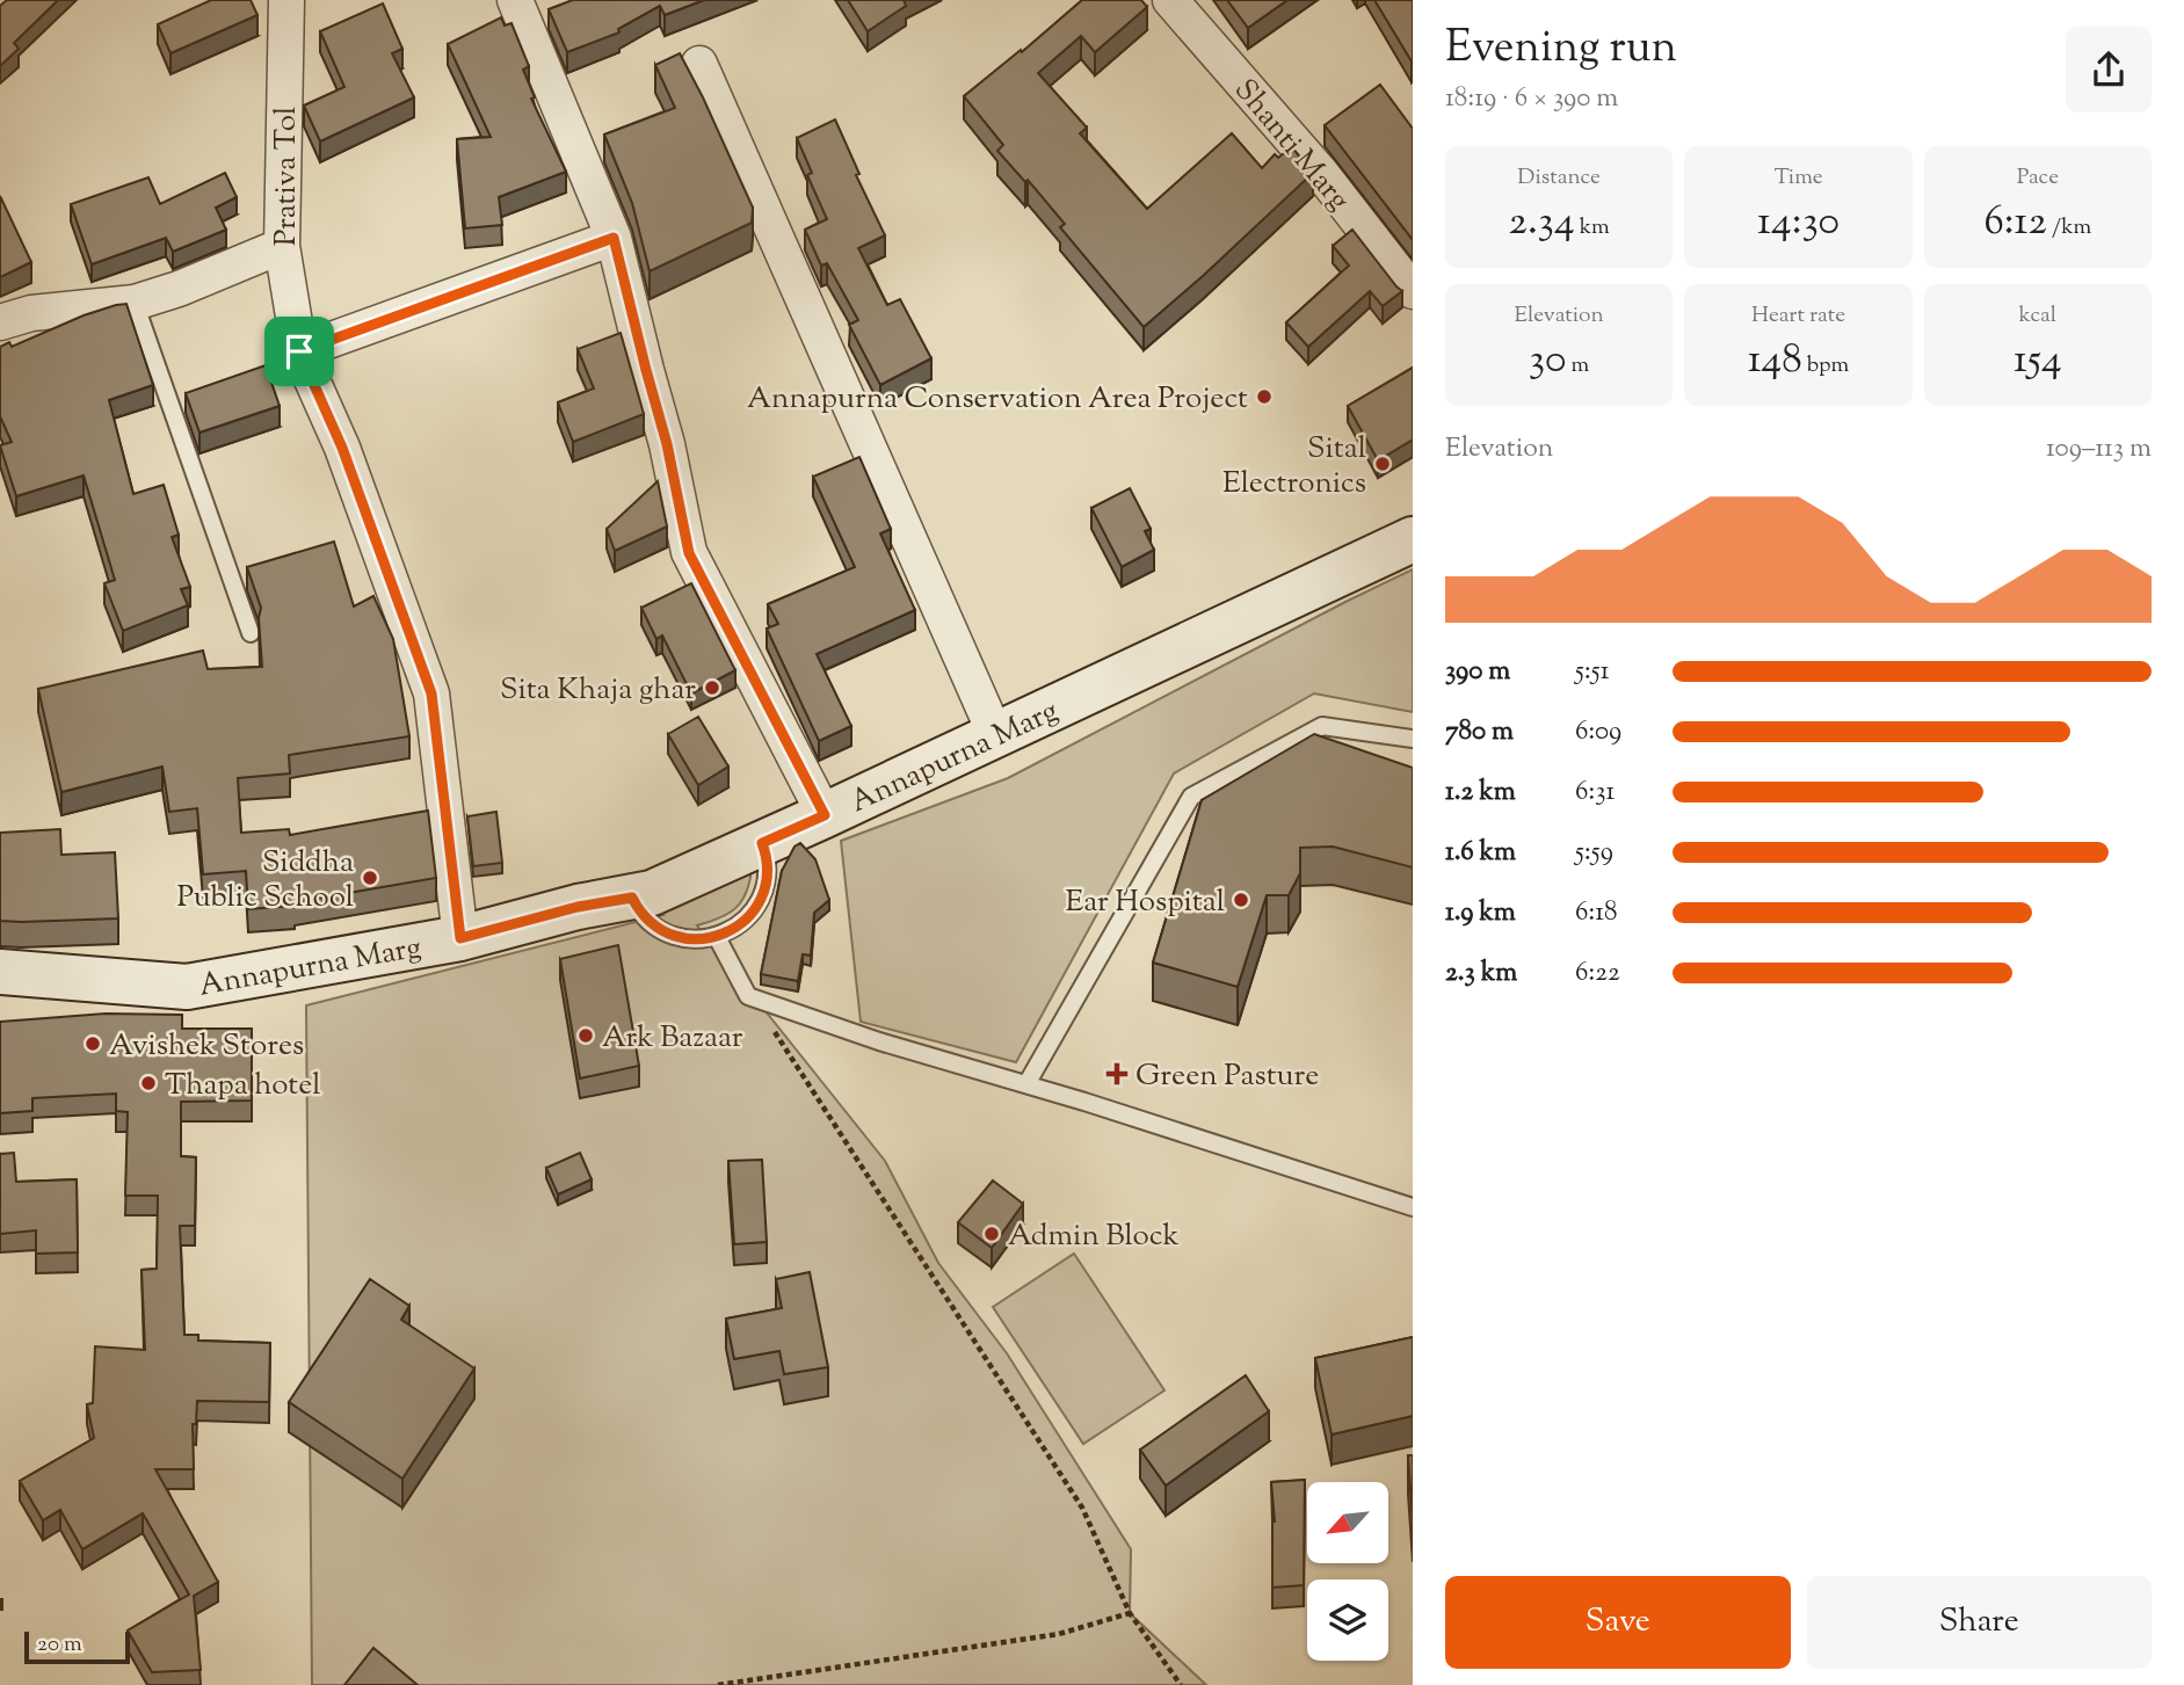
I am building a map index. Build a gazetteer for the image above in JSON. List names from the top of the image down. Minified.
{"streets":{"main road":["Annapurna Marg"],"street":["Shanti Marg","Prativa Tol"]},"crossings":[["Prativa Tol","Annapurna Marg"]],"places":{"other":["Annapurna Conservation Area Project","Sital Electronics","Sita Khaja ghar","Siddha Public School","Ear Hospital","Ark Bazaar","Avishek Stores","Thapa hotel","Admin Block"],"health":["Green Pasture"]},"scale_bar":"20 m","north":"bottom left","page":{"heading":["Evening run","18:19 · 6 × 390 m"],"stats":[["Distance","2.34 km"],["Time","14:30"],["Pace","6:12 /km"],["Elevation","30 m"],["Heart rate","148 bpm"],["kcal","154"]],"chart":["Elevation","109–113 m"],"list":[{"name":"390 m","note":"5:51"},{"name":"780 m","note":"6:09"},{"name":"1.2 km","note":"6:31"},{"name":"1.6 km","note":"5:59"},{"name":"1.9 km","note":"6:18"},{"name":"2.3 km","note":"6:22"}],"buttons":["Save","Share"],"scale":"20 m"}}
